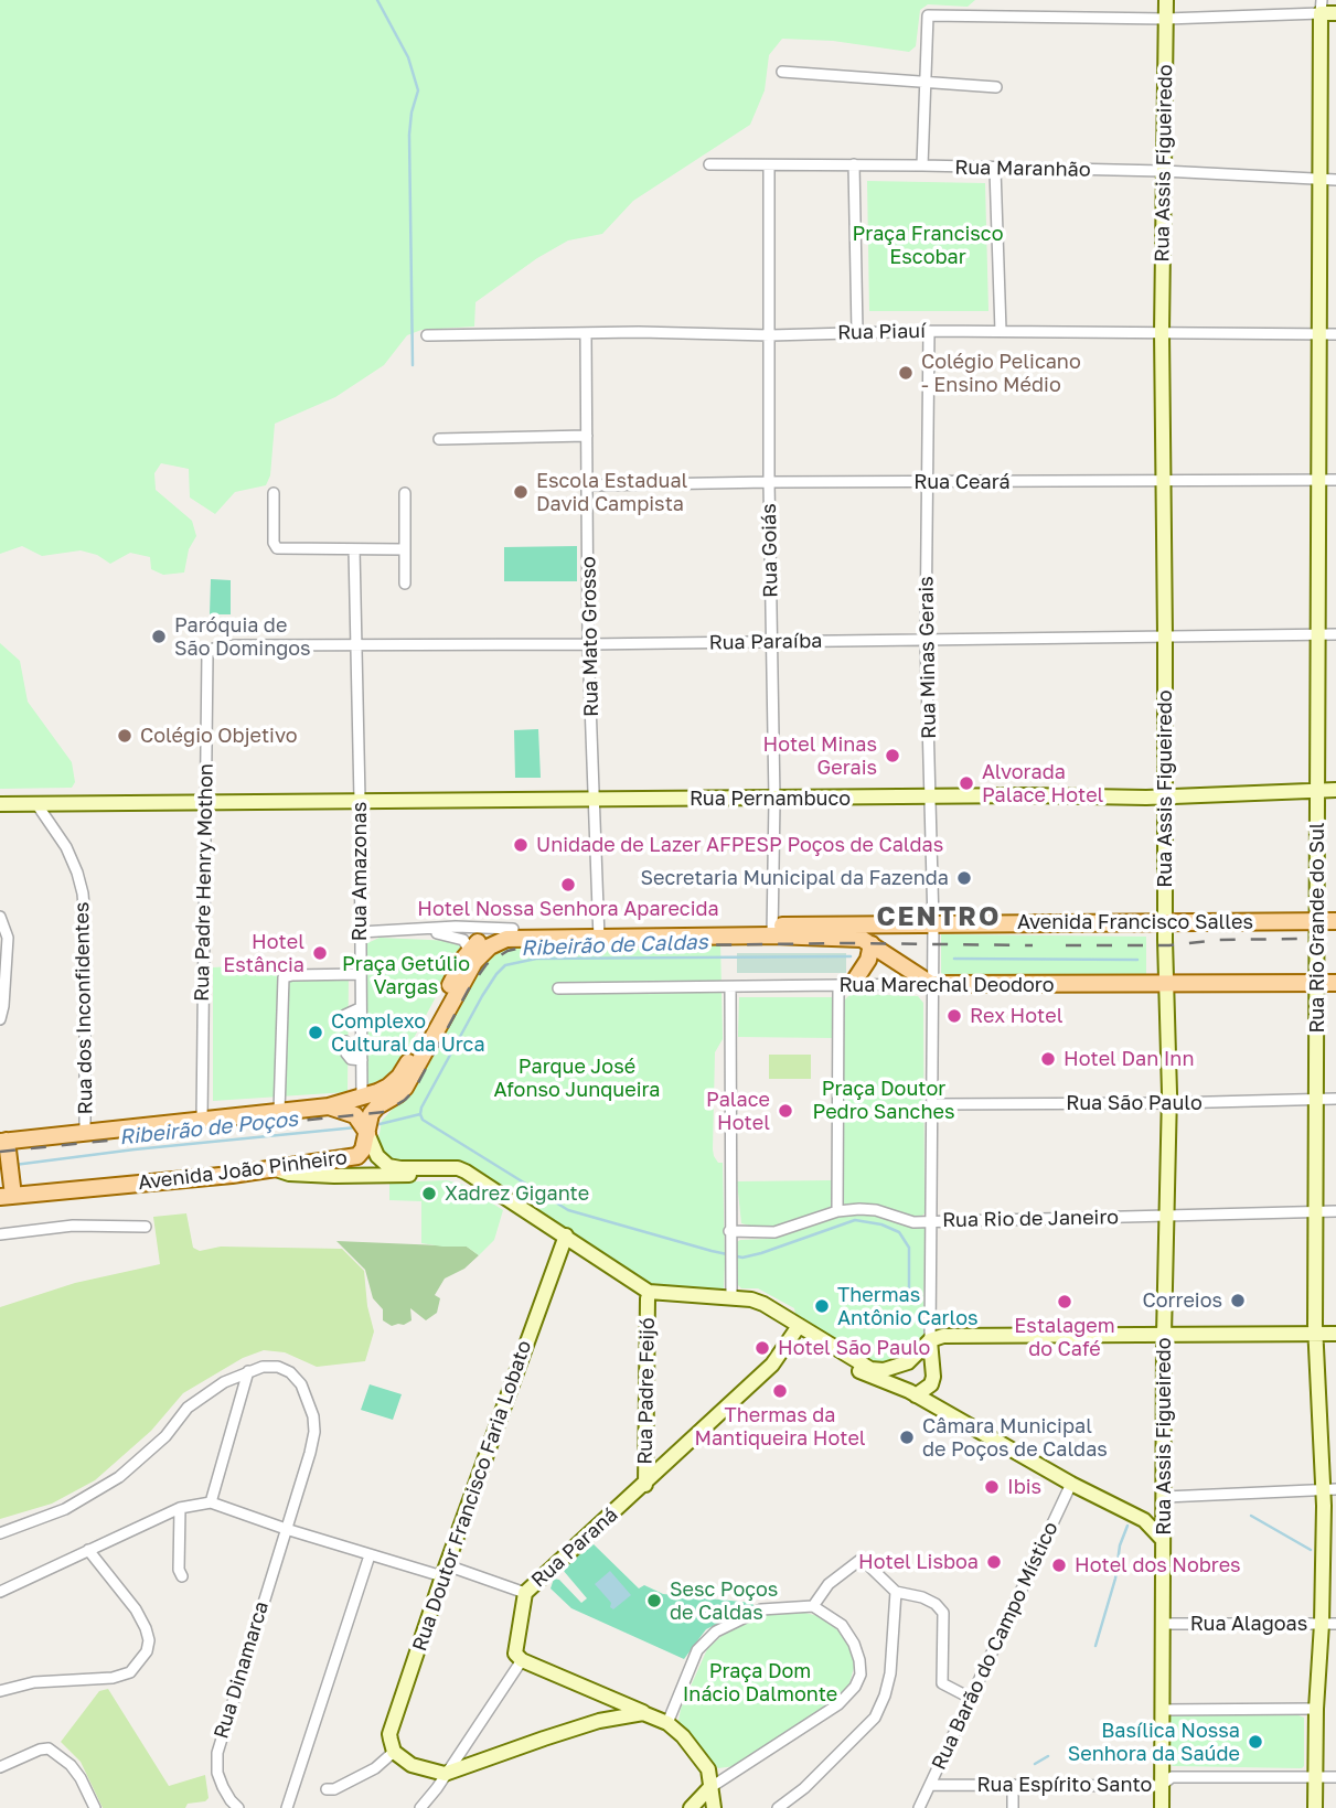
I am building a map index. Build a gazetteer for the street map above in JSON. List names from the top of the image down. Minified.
{"streets":{"main road":["Avenida Francisco Salles","Rua Marechal Deodoro","Avenida João Pinheiro"],"street":["Rua Assis Figueiredo","Rua Maranhão","Rua Piauí","Rua Ceará","Rua Goiás","Rua Mato Grosso","Rua Paraíba","Rua Minas Gerais","Rua Pernambuco","Rua Amazonas","Rua Padre Henry Mothon","Rua Rio Grande do Sul","Rua dos Inconfidentes","Rua São Paulo","Rua Rio de Janeiro","Rua Padre Feijó","Rua Doutor Francisco Faria Lobato","Rua Paraná","Rua Alagoas","Rua Barão do Campo Místico","Rua Dinamarca","Rua Espírito Santo"]},"crossings":[["Rua Assis Figueiredo","Rua Maranhão"],["Rua Assis Figueiredo","Rua Piauí"],["Rua Assis Figueiredo","Rua Ceará"],["Rua Assis Figueiredo","Rua Paraíba"],["Rua Assis Figueiredo","Rua Pernambuco"],["Rua Assis Figueiredo","Avenida Francisco Salles"],["Rua Assis Figueiredo","Rua Marechal Deodoro"],["Rua Assis Figueiredo","Rua São Paulo"],["Rua Assis Figueiredo","Rua Rio de Janeiro"],["Rua Assis Figueiredo","Rua Alagoas"],["Rua Assis Figueiredo","Rua Espírito Santo"],["Rua Maranhão","Rua Goiás"],["Rua Maranhão","Rua Rio Grande do Sul"],["Rua Piauí","Rua Goiás"],["Rua Piauí","Rua Mato Grosso"],["Rua Piauí","Rua Minas Gerais"],["Rua Piauí","Rua Rio Grande do Sul"],["Rua Ceará","Rua Goiás"],["Rua Ceará","Rua Mato Grosso"],["Rua Ceará","Rua Minas Gerais"],["Rua Ceará","Rua Rio Grande do Sul"],["Rua Goiás","Rua Paraíba"],["Rua Goiás","Rua Pernambuco"],["Rua Goiás","Avenida Francisco Salles"],["Rua Mato Grosso","Rua Paraíba"],["Rua Mato Grosso","Rua Pernambuco"],["Rua Mato Grosso","Avenida Francisco Salles"],["Rua Paraíba","Rua Minas Gerais"],["Rua Paraíba","Rua Amazonas"],["Rua Paraíba","Rua Padre Henry Mothon"],["Rua Paraíba","Rua Rio Grande do Sul"],["Rua Minas Gerais","Rua Pernambuco"],["Rua Minas Gerais","Avenida Francisco Salles"],["Rua Minas Gerais","Rua Marechal Deodoro"],["Rua Pernambuco","Rua Amazonas"],["Rua Pernambuco","Rua Padre Henry Mothon"],["Rua Pernambuco","Rua Rio Grande do Sul"],["Rua Pernambuco","Rua dos Inconfidentes"],["Rua Amazonas","Avenida Francisco Salles"],["Avenida Francisco Salles","Rua Rio Grande do Sul"],["Avenida Francisco Salles","Rua Marechal Deodoro"],["Avenida Francisco Salles","Avenida João Pinheiro"],["Rua Rio Grande do Sul","Rua Marechal Deodoro"],["Rua Rio Grande do Sul","Rua São Paulo"],["Rua Rio Grande do Sul","Rua Rio de Janeiro"],["Rua Rio Grande do Sul","Rua Alagoas"],["Rua Rio Grande do Sul","Rua Espírito Santo"],["Rua Padre Feijó","Rua Paraná"],["Rua Barão do Campo Místico","Rua Espírito Santo"]],"districts":["CENTRO"],"water":["Ribeirão de Caldas","Ribeirão de Poços"],"parks":["Praça Francisco Escobar","Praça Getúlio Vargas","Parque José Afonso Junqueira","Praça Doutor Pedro Sanches","Praça Dom Inácio Dalmonte"],"places":["Colégio Pelicano - Ensino Médio","Escola Estadual David Campista","Paróquia de São Domingos","Colégio Objetivo","Hotel Minas Gerais","Alvorada Palace Hotel","Unidade de Lazer AFPESP Poços de Caldas","Secretaria Municipal da Fazenda","Hotel Nossa Senhora Aparecida","Hotel Estância","Rex Hotel","Complexo Cultural da Urca","Hotel Dan Inn","Palace Hotel","Xadrez Gigante","Correios","Estalagem do Café","Thermas Antônio Carlos","Hotel São Paulo","Thermas da Mantiqueira Hotel","Câmara Municipal de Poços de Caldas","Ibis","Hotel Lisboa","Hotel dos Nobres","Sesc Poços de Caldas","Basílica Nossa Senhora da Saúde"]}
